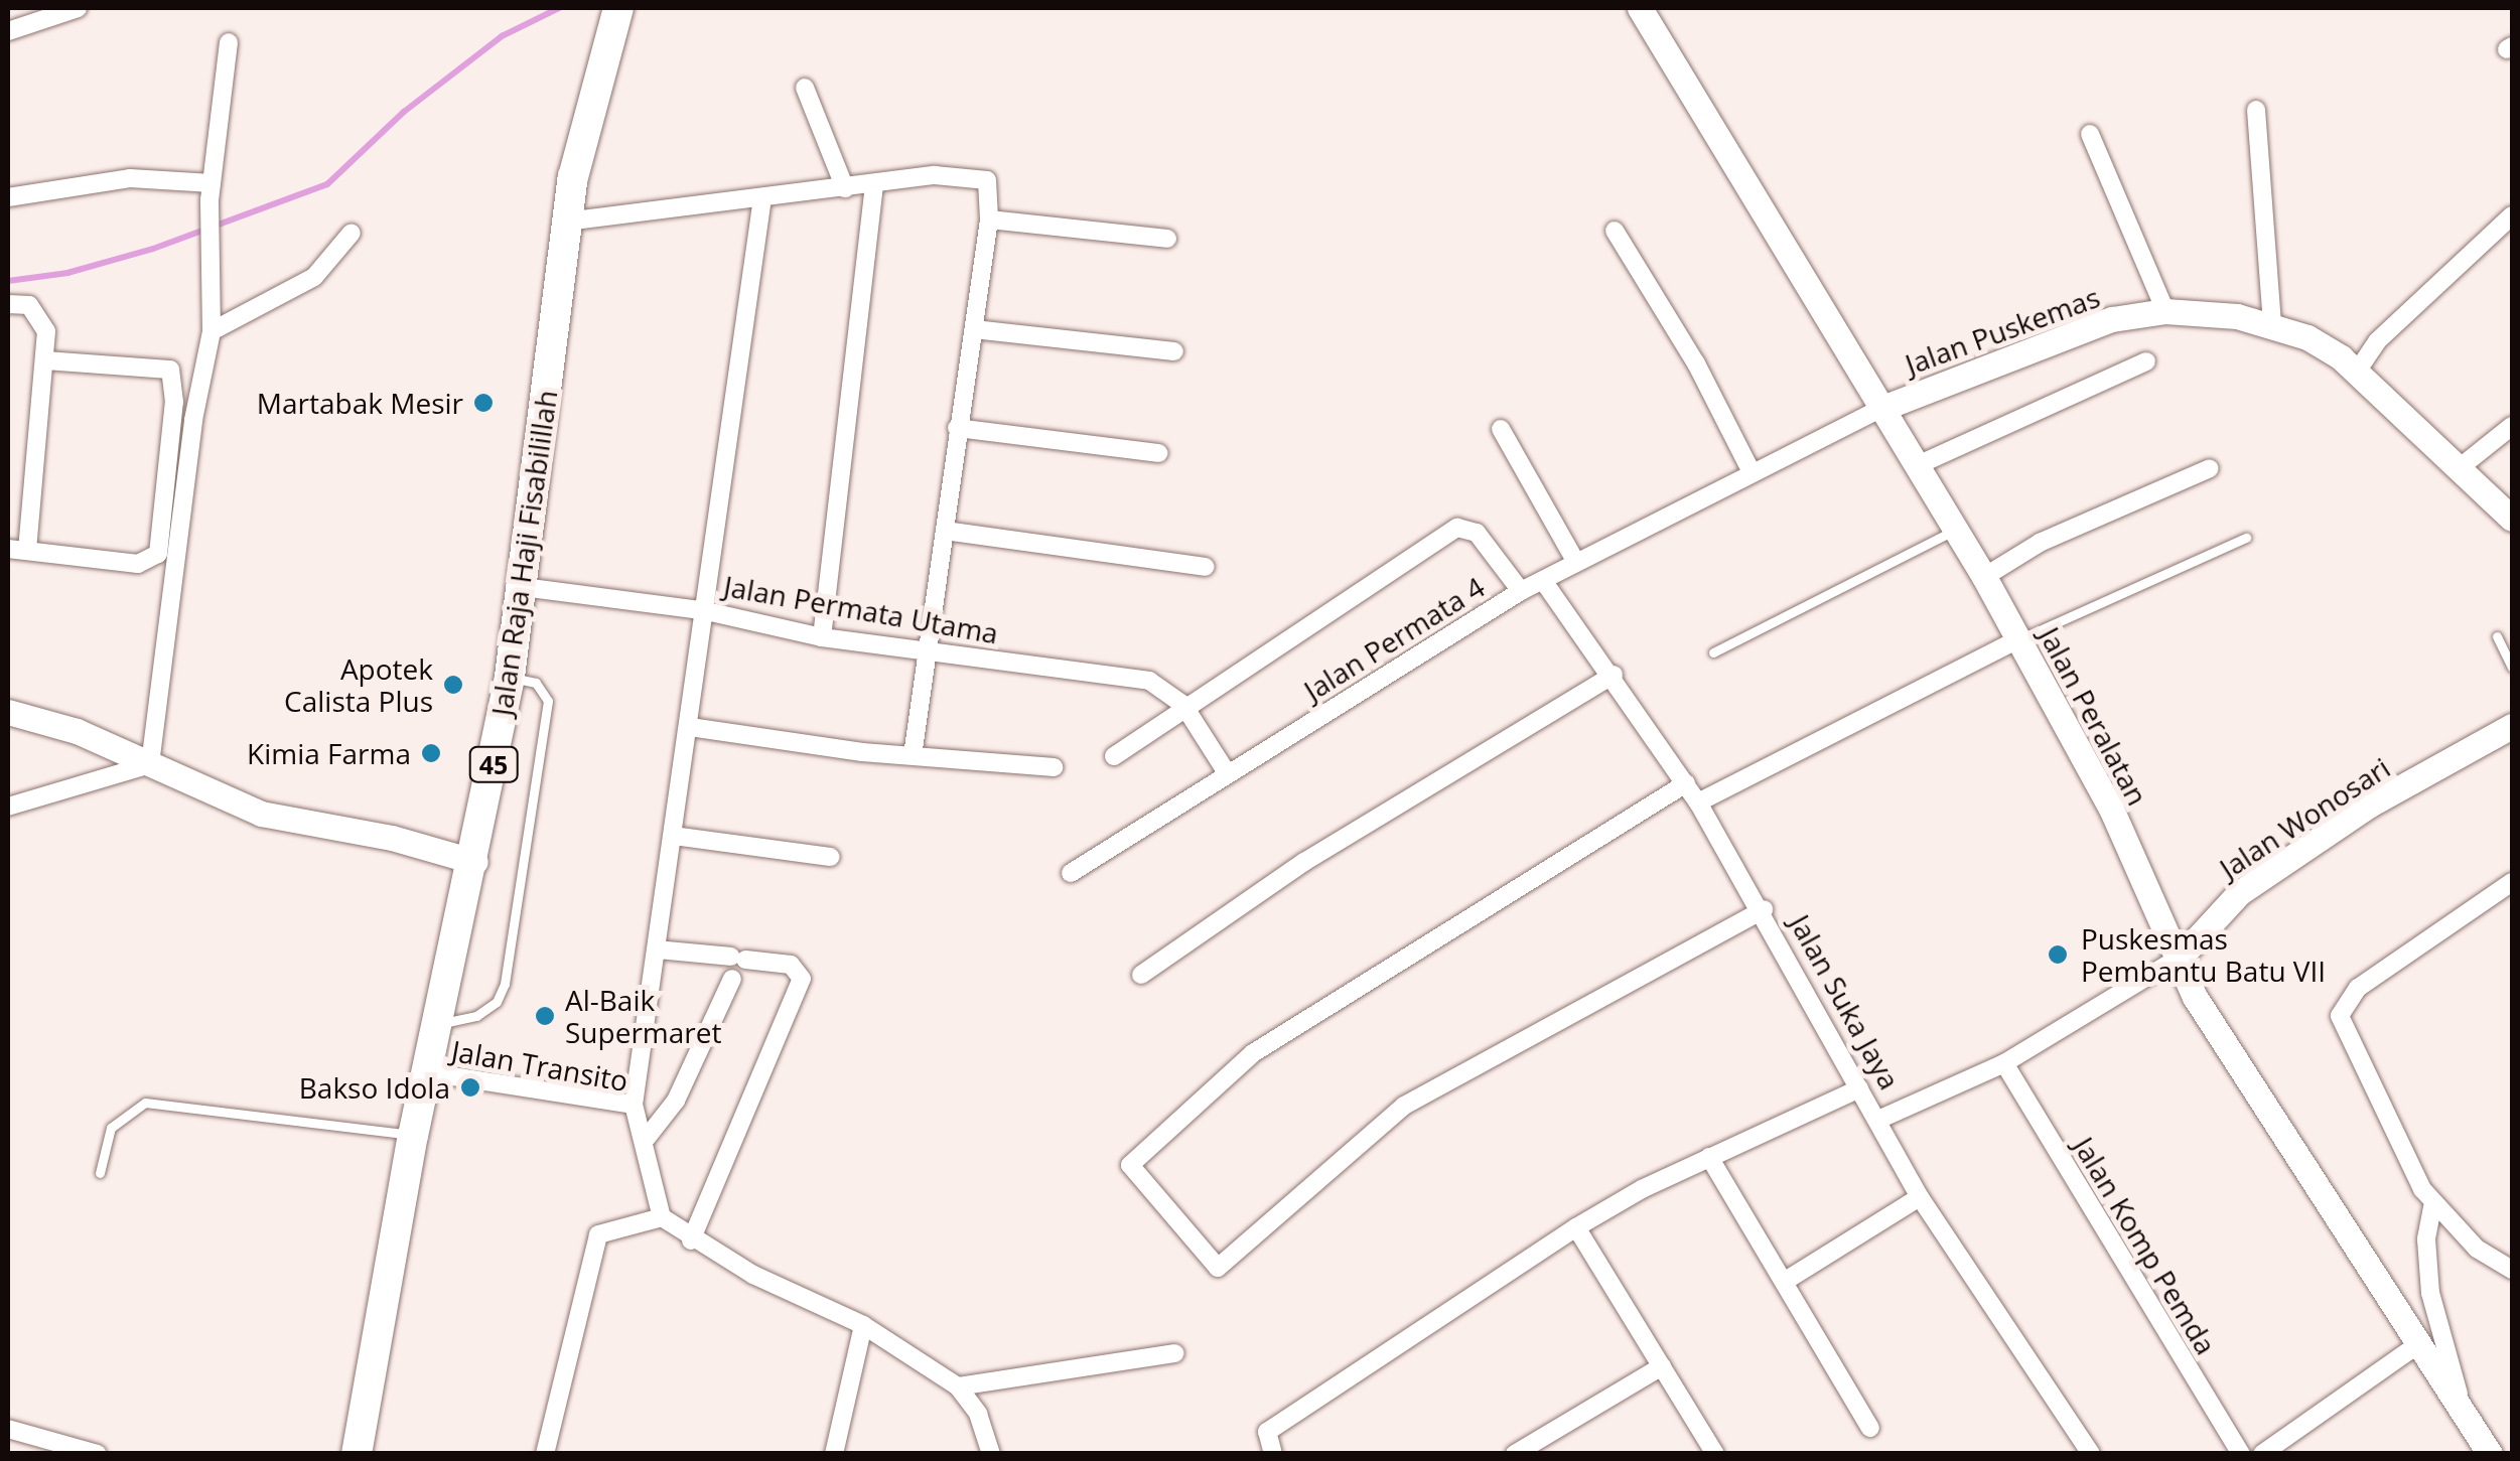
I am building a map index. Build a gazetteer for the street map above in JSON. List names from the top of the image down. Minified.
{"streets":{"main road":["Jalan Raja Haji Fisabilillah","45"],"street":["Jalan Puskemas","Jalan Permata Utama","Jalan Permata 4","Jalan Peralatan","Jalan Wonosari","Jalan Suka Jaya","Jalan Transito","Jalan Komp Pemda"]},"crossings":[["Jalan Puskemas","Jalan Permata 4"],["Jalan Puskemas","Jalan Peralatan"],["Jalan Puskemas","Jalan Suka Jaya"],["Jalan Raja Haji Fisabilillah","Jalan Permata Utama"],["Jalan Raja Haji Fisabilillah","Jalan Transito"],["Jalan Permata Utama","Jalan Permata 4"],["Jalan Peralatan","Jalan Wonosari"],["Jalan Wonosari","Jalan Suka Jaya"],["Jalan Wonosari","Jalan Komp Pemda"]],"places":["Martabak Mesir","Apotek Calista Plus","Kimia Farma","Puskesmas Pembantu Batu VII","Al-Baik Supermaret","Bakso Idola"]}
